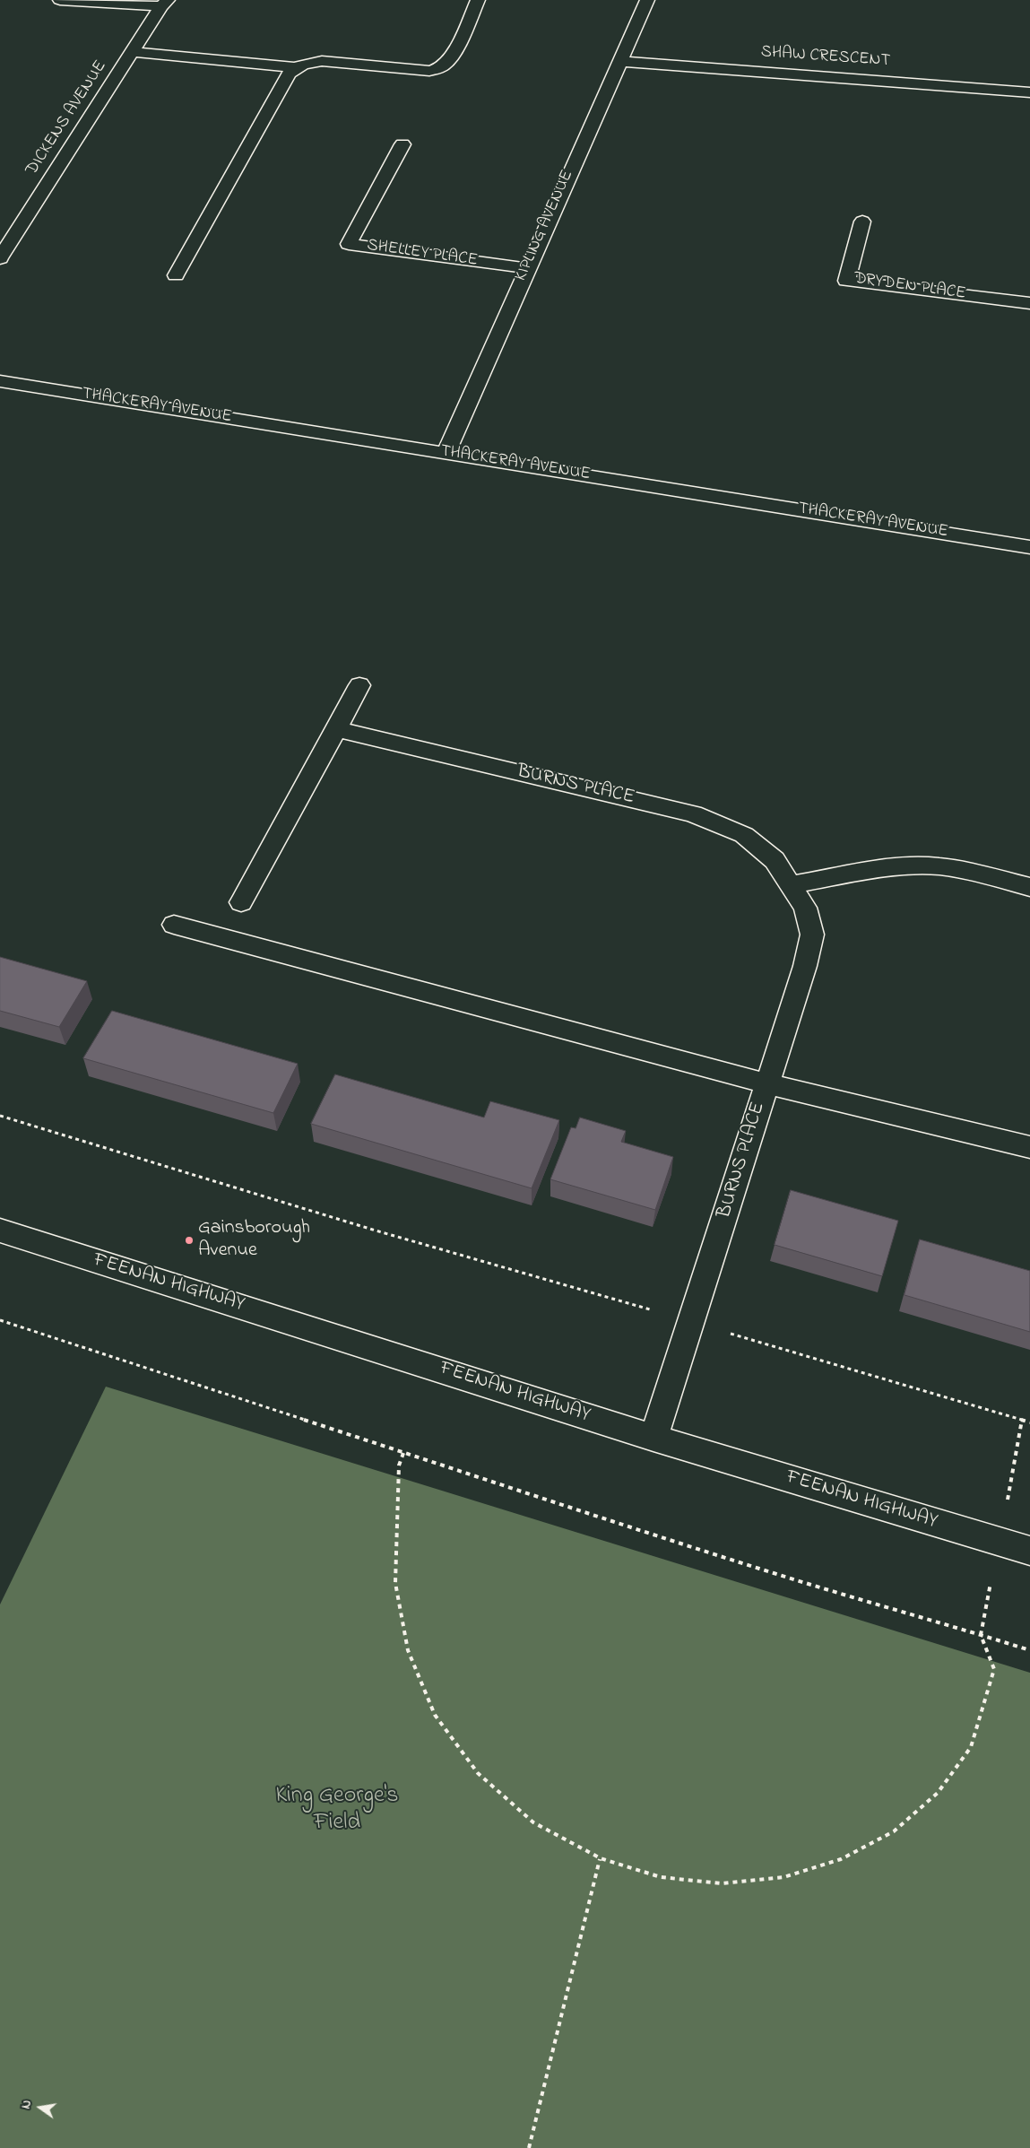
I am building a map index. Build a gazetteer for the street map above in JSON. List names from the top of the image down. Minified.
{"streets":{"street":["SHAW CRESCENT","DICKENS AVENUE","KIPLING AVENUE","SHELLEY PLACE","DRYDEN PLACE","THACKERAY AVENUE","BURNS PLACE","FEENAN HIGHWAY"]},"crossings":[["SHAW CRESCENT","KIPLING AVENUE"],["KIPLING AVENUE","SHELLEY PLACE"],["KIPLING AVENUE","THACKERAY AVENUE"],["BURNS PLACE","FEENAN HIGHWAY"]],"parks":["King George's Field"],"places":["Gainsborough Avenue"],"north":"left"}
